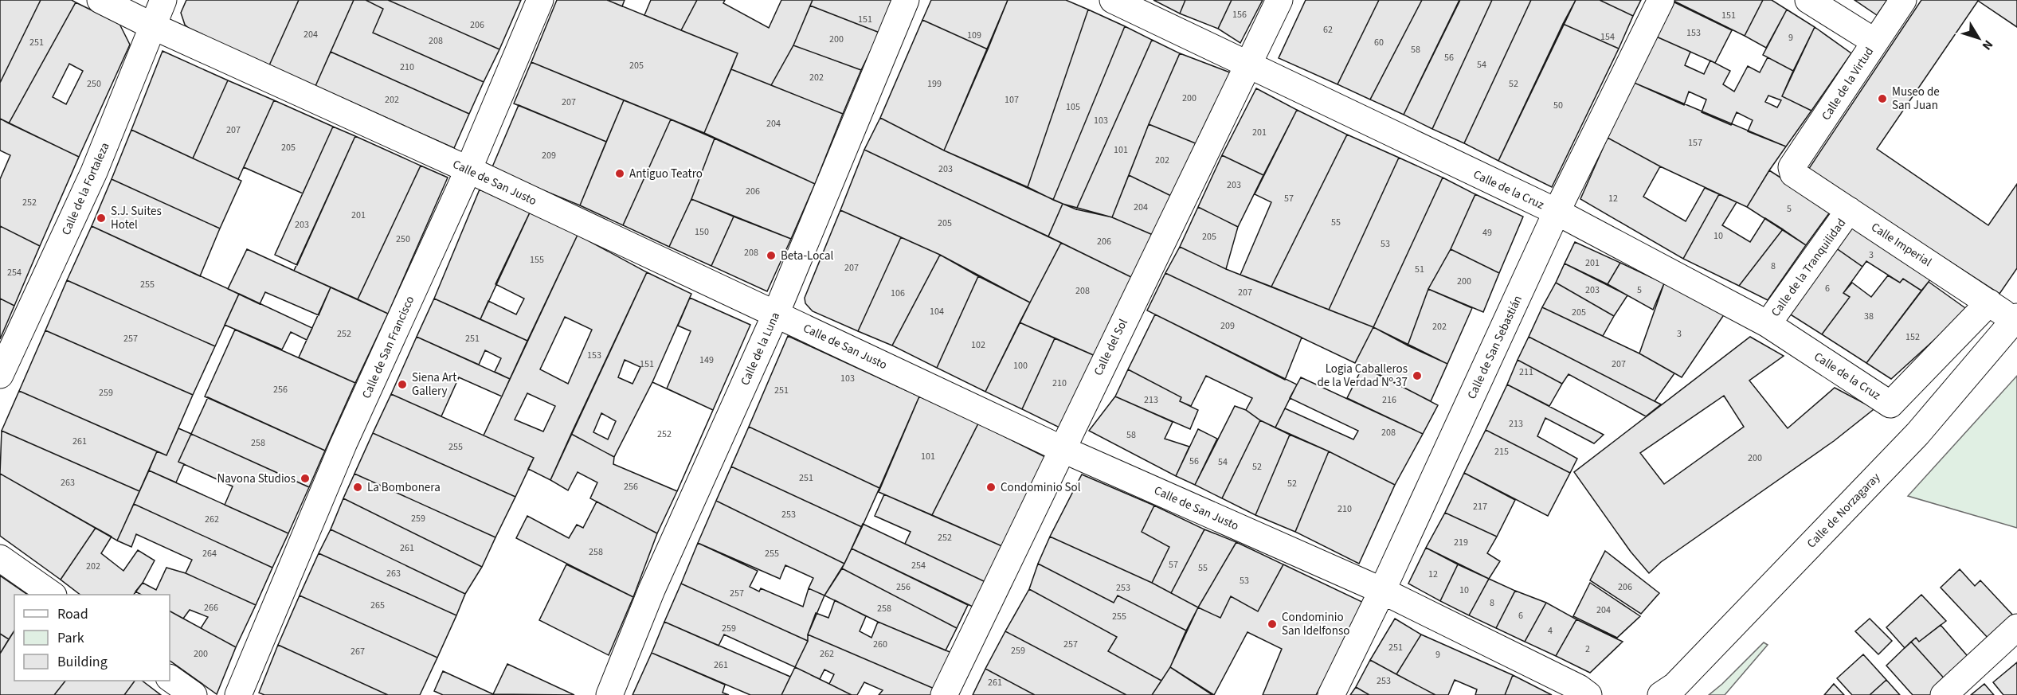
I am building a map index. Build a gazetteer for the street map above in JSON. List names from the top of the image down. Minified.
{"streets":{"street":["Calle de la Virtud","Calle de San Justo","Calle de la Fortaleza","Calle de la Cruz","Calle Imperial","Calle de la Tranquilidad","Calle de San Francisco","Calle del Sol","Calle de San Sebastián","Calle de la Luna","Calle de Norzagaray"]},"crossings":[["Calle de la Virtud","Calle Imperial"],["Calle de San Justo","Calle de la Fortaleza"],["Calle de San Justo","Calle de San Francisco"],["Calle de San Justo","Calle del Sol"],["Calle de San Justo","Calle de San Sebastián"],["Calle de San Justo","Calle de la Luna"],["Calle de la Cruz","Calle Imperial"],["Calle de la Cruz","Calle de la Tranquilidad"],["Calle de la Cruz","Calle del Sol"],["Calle de la Cruz","Calle de San Sebastián"],["Calle Imperial","Calle de la Tranquilidad"],["Calle Imperial","Calle de Norzagaray"]],"places":["Museo de San Juan","Antiguo Teatro","S.J. Suites Hotel","Beta-Local","Logia Caballeros de la Verdad Nº 37","Siena Art Gallery","Navona Studios","La Bombonera","Condominio Sol","Condominio San Idelfonso"],"house_numbers":["156","151","151","206","62","153","204","109","154","9","200","208","251","60","58","56","54","205","210","202","250","199","52","200","202","107","207","50","105","103","204","207","201","157","205","101","209","202","203","203","206","57","12","252","204","5","201","55","205","203","150","49","10","205","250","206","53","208","3","155","201","8","207","51","254","200","255","6","203","5","208","207","106","104","205","38","209","202","252","3","152","257","251","102","153","149","151","207","100","211","103","210","256","251","259","213","216","213","208","252","58","261","258","255","215","101","200","56","54","52","251","263","52","256","217","210","253","259","262","252","219","261","258","264","255","57","254","202","55","263","12","53","256","206","253","10","257","8","265","266","258","204","6","255","259","4","260","257","251","2","259","267","200","262","9","261","253","261"],"legend":["Road","Park","Building"],"north":"bottom right"}
